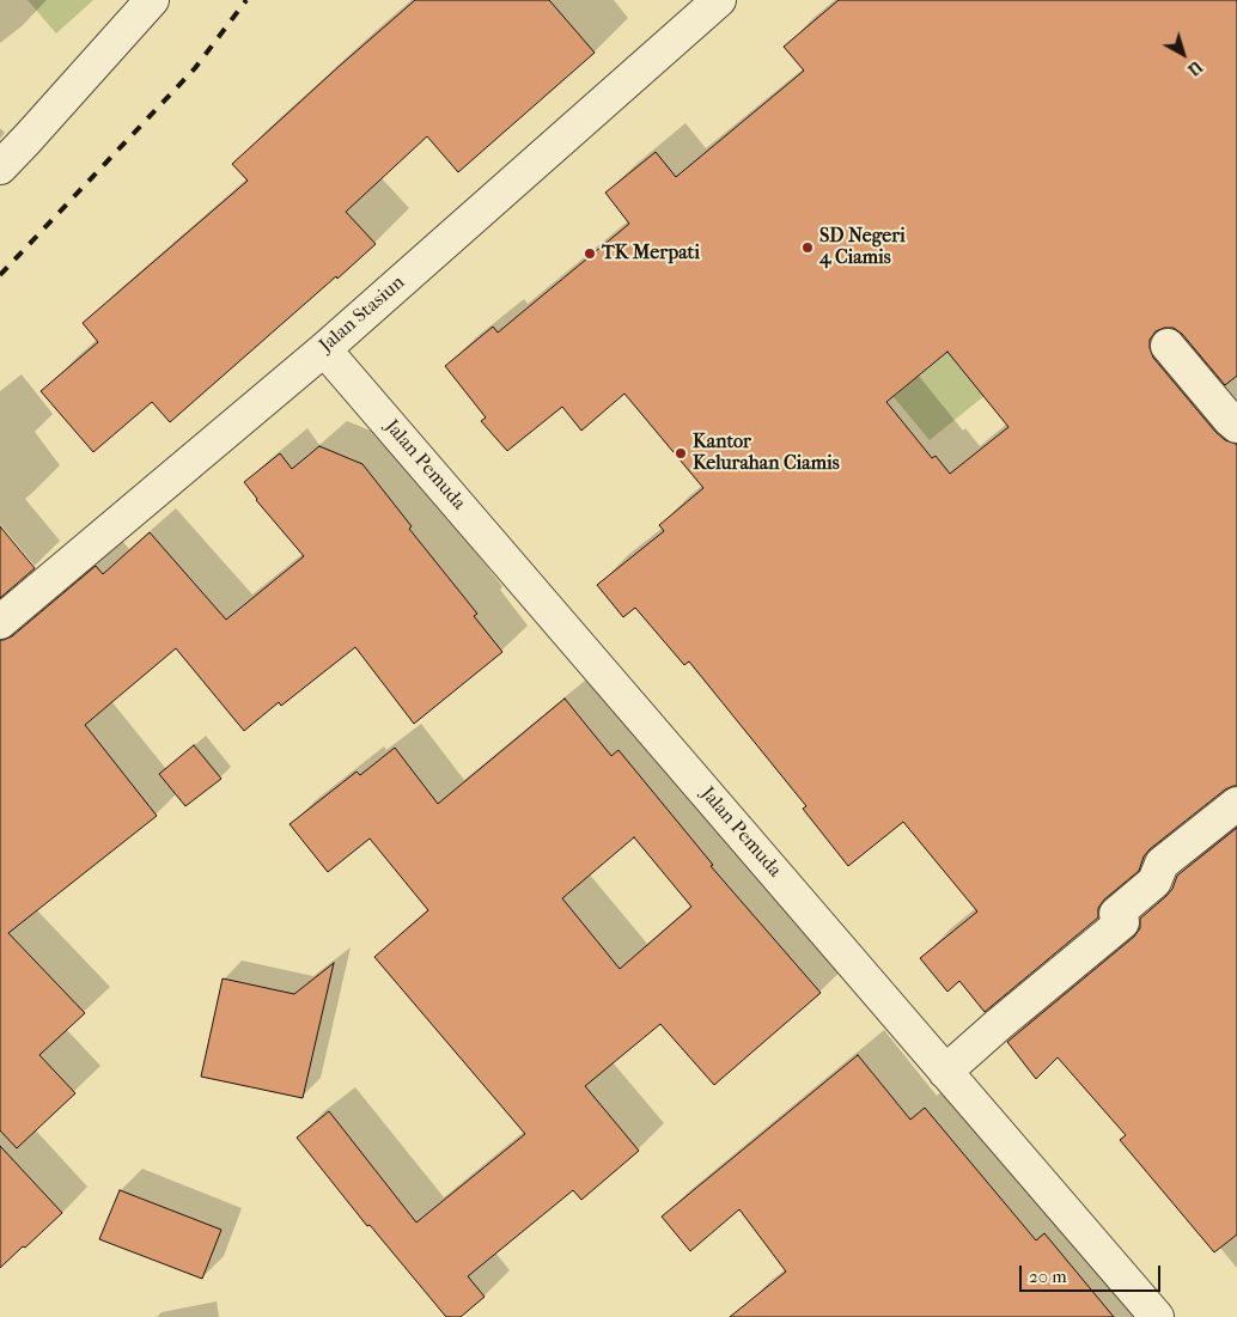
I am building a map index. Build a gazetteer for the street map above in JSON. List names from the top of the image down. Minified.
{"streets":{"street":["Jalan Stasiun","Jalan Pemuda"]},"crossings":[["Jalan Stasiun","Jalan Pemuda"]],"places":["SD Negeri 4 Ciamis","TK Merpati","Kantor Kelurahan Ciamis"],"scale_bar":"20 m","north":"bottom right"}
